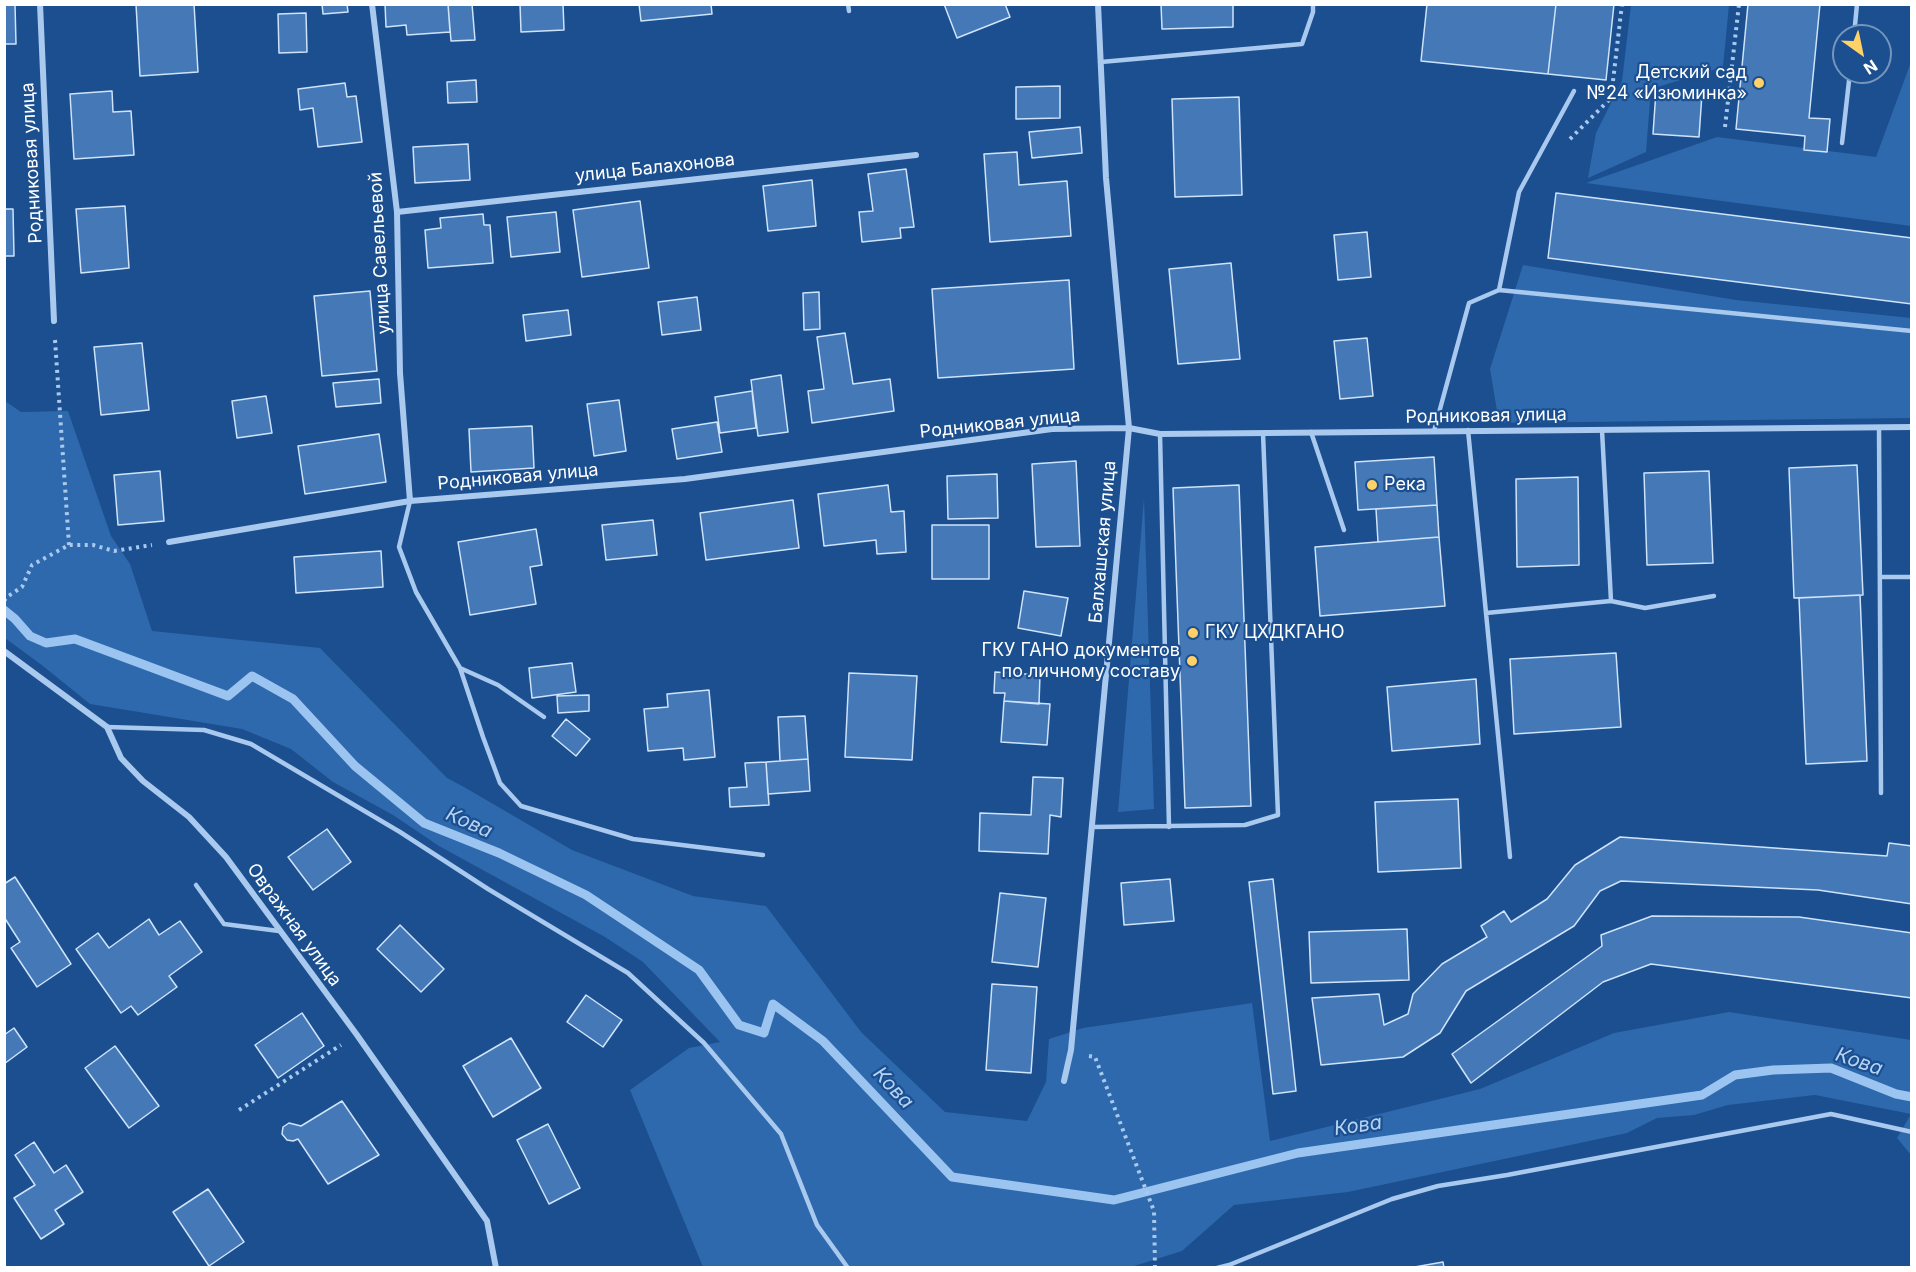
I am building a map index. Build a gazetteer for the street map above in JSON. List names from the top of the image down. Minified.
{"streets":{"street":["Родниковая улица","улица Балахонова","улица Савельевой","Балхашская улица","Овражная улица"]},"crossings":[["Родниковая улица","улица Савельевой"],["Родниковая улица","Балхашская улица"],["улица Балахонова","улица Савельевой"]],"water":["Кова"],"places":["Детский сад №24 «Изюминка»","Река","ГКУ ЦХДКГАНО","ГКУ ГАНО документов по личному составу"],"north":"bottom right"}
